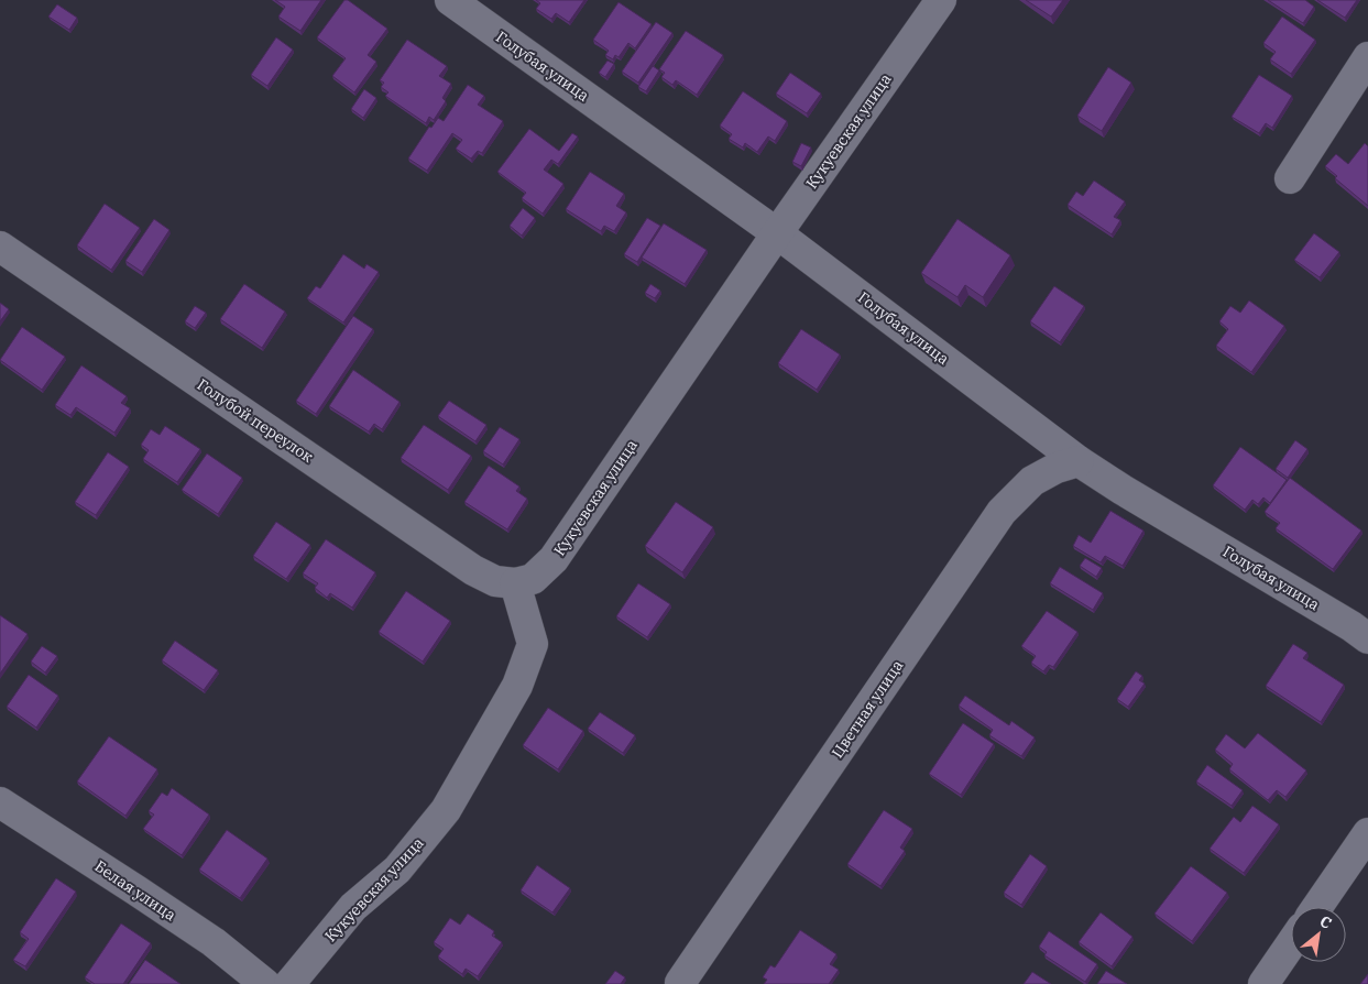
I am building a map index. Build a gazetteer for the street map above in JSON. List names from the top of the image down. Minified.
{"streets":{"street":["Голубая улица","Кукуевская улица","Голубой переулок","Цветная улица","Белая улица"]},"crossings":[["Голубая улица","Кукуевская улица"],["Голубая улица","Цветная улица"],["Кукуевская улица","Голубой переулок"]],"north":"top right"}
